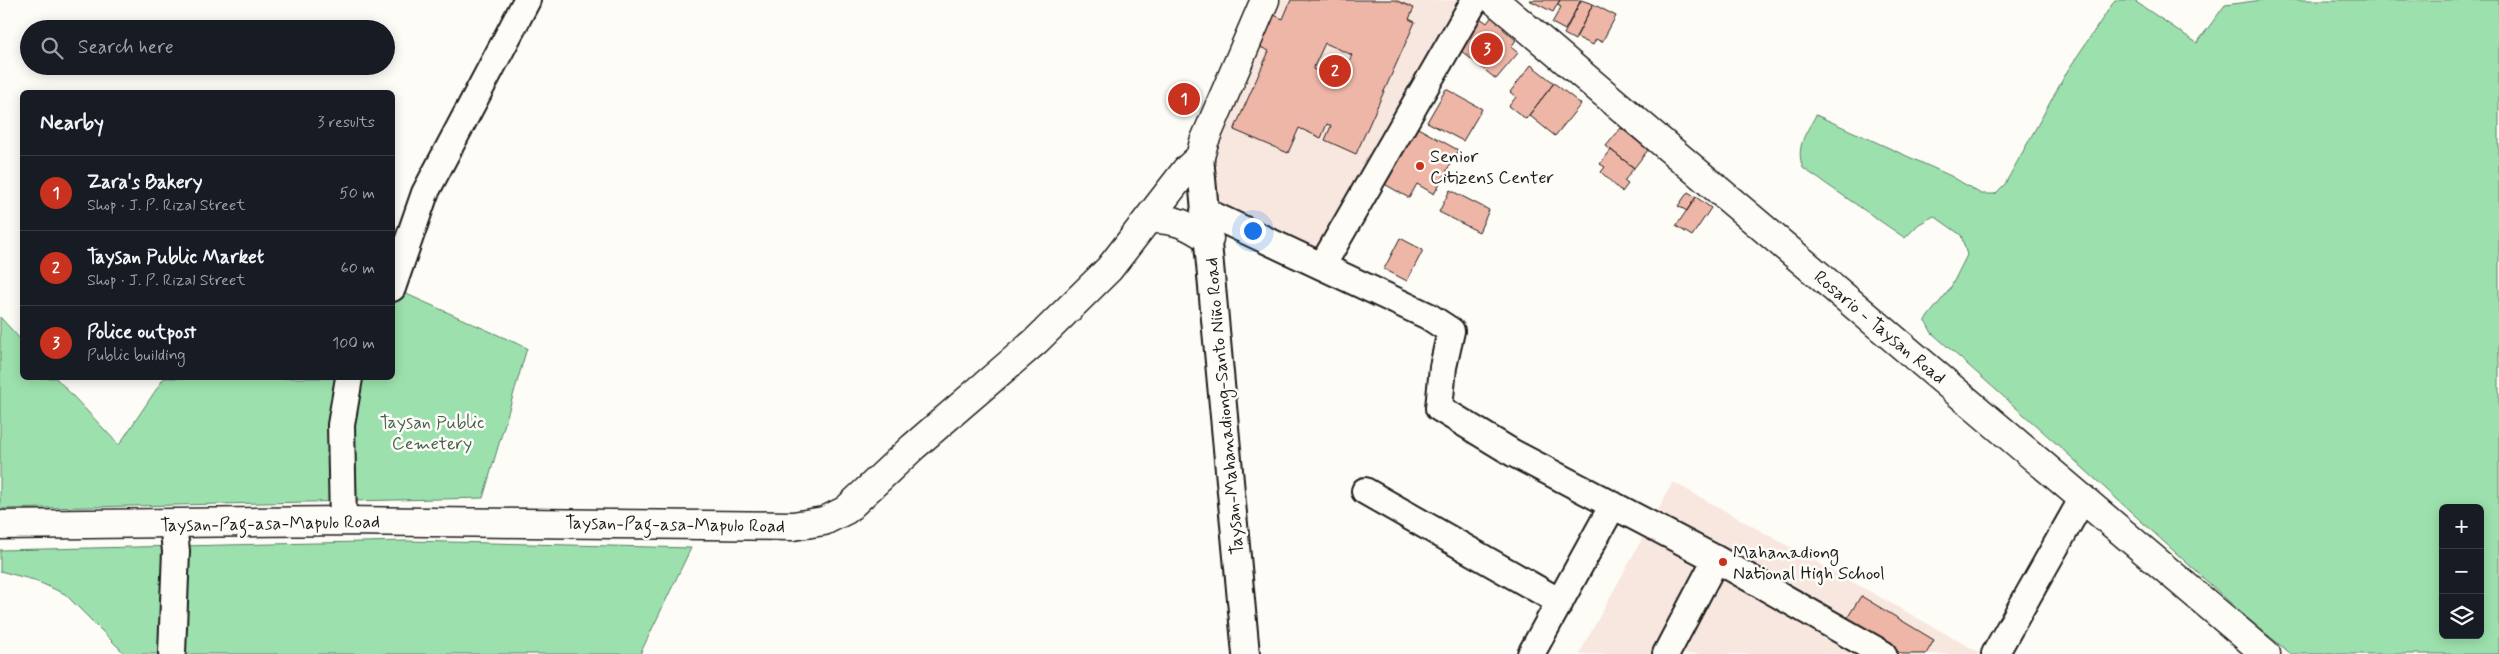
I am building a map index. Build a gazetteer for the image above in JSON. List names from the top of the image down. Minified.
{"streets":{"main road":["Rosario - Taysan Road","Taysan-Pag-asa-Mapulo Road"],"street":["Taysan-Mahanadiong-Santo Niño Road"]},"crossings":[["Taysan-Mahanadiong-Santo Niño Road","Taysan-Pag-asa-Mapulo Road"]],"parks":["Taysan Public Cemetery"],"places":["Senior Citizens Center","Mahanadiong National High School"],"page":{"search":"Search here","pins":["3","2","1"],"heading":["Nearby","3 results"],"list":[{"mark":"1","name":"Zara's Bakery","note":"Shop · J. P. Rizal Street","value":"50 m"},{"mark":"2","name":"Taysan Public Market","note":"Shop · J. P. Rizal Street","value":"60 m"},{"mark":"3","name":"Police outpost","note":"Public building","value":"100 m"}],"map_buttons":["+","−"]}}
